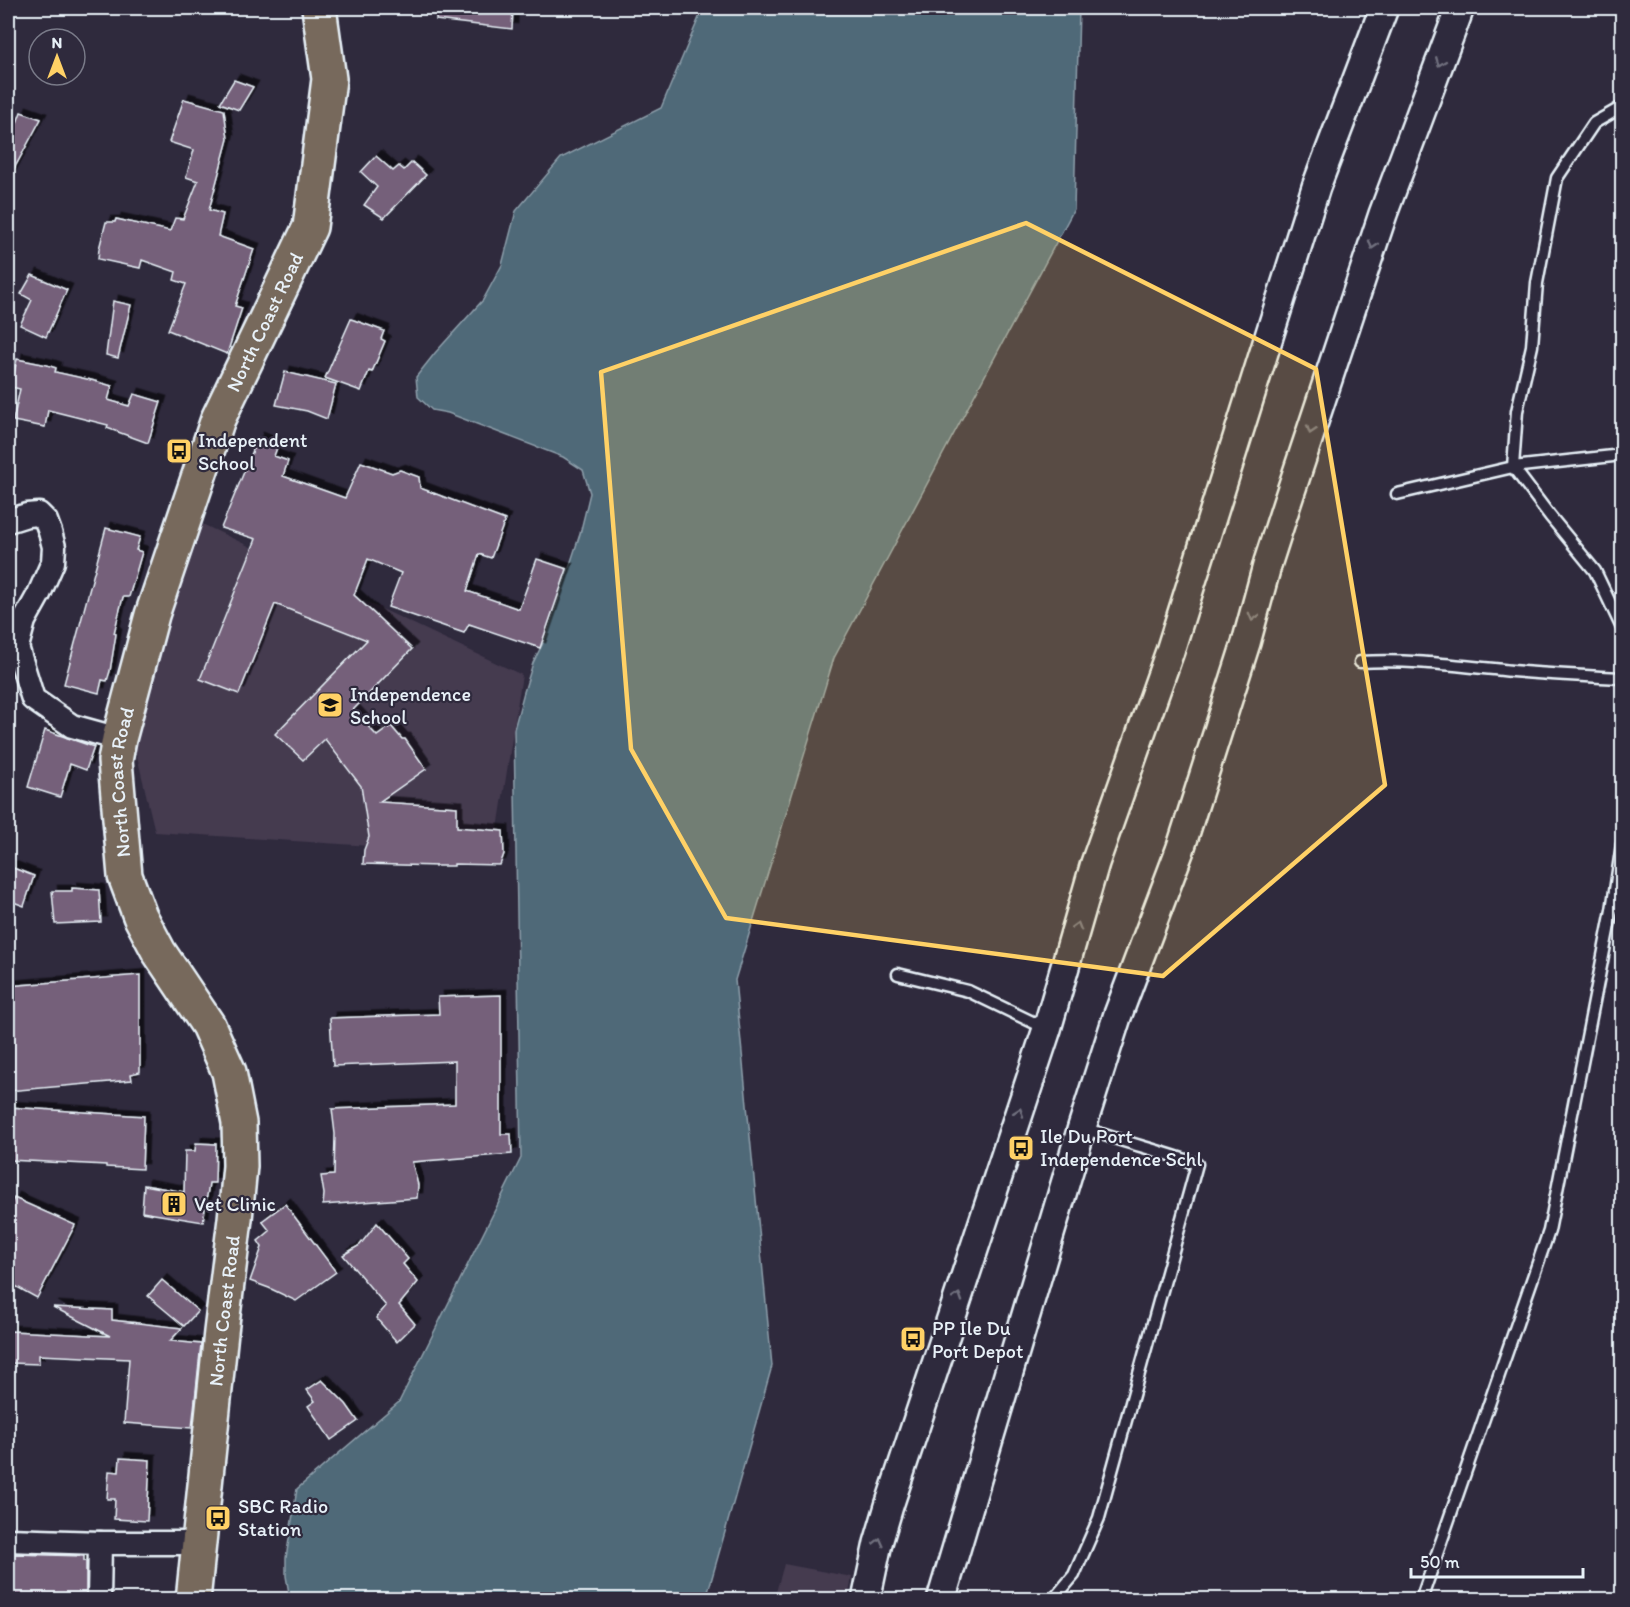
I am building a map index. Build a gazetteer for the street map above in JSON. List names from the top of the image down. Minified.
{"streets":{"main road":["North Coast Road"]},"places":{"bus stop":["Independent School","Ile Du Port Independence Schl","PP Ile Du Port Depot","SBC Radio Station"],"school or university":["Independence School"],"building":["Vet Clinic"]},"scale_bar":"50 m","north":"top"}
